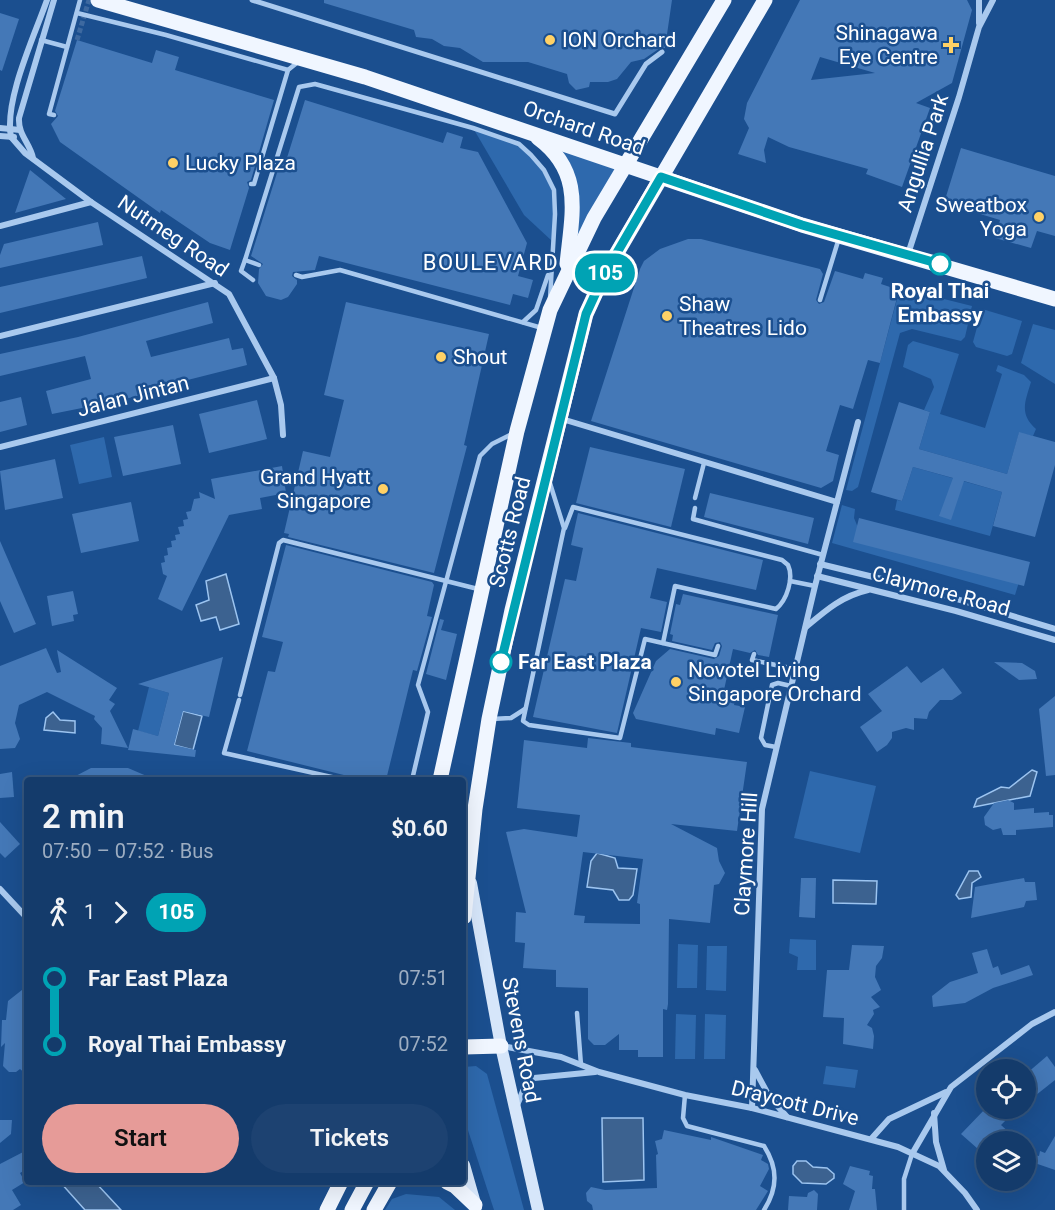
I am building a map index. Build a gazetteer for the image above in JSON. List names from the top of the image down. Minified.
{"streets":{"main road":["Orchard Road","Scotts Road","Stevens Road"],"street":["Angullia Park","Nutmeg Road","Jalan Jintan","Claymore Road","Claymore Hill","Draycott Drive"]},"crossings":[["Orchard Road","Angullia Park"],["Orchard Road","Scotts Road"],["Nutmeg Road","Jalan Jintan"],["Scotts Road","Stevens Road"],["Claymore Road","Claymore Hill"],["Claymore Hill","Draycott Drive"],["Stevens Road","Draycott Drive"]],"districts":["BOULEVARD"],"places":{"other":["ION Orchard","Lucky Plaza","Sweatbox Yoga","Royal Thai Embassy","Shaw Theatres Lido","Shout","Grand Hyatt Singapore","Far East Plaza","Novotel Living Singapore Orchard"],"health":["Shinagawa Eye Centre"]},"lines":["bus line 105"],"page":{"on_map":"105","heading":["2 min","07:50 – 07:52 · Bus","$0.60"],"legs":["1","105"],"list":[{"name":"Far East Plaza","value":"07:51"},{"name":"Royal Thai Embassy","value":"07:52"}],"buttons":["Start","Tickets"]}}
